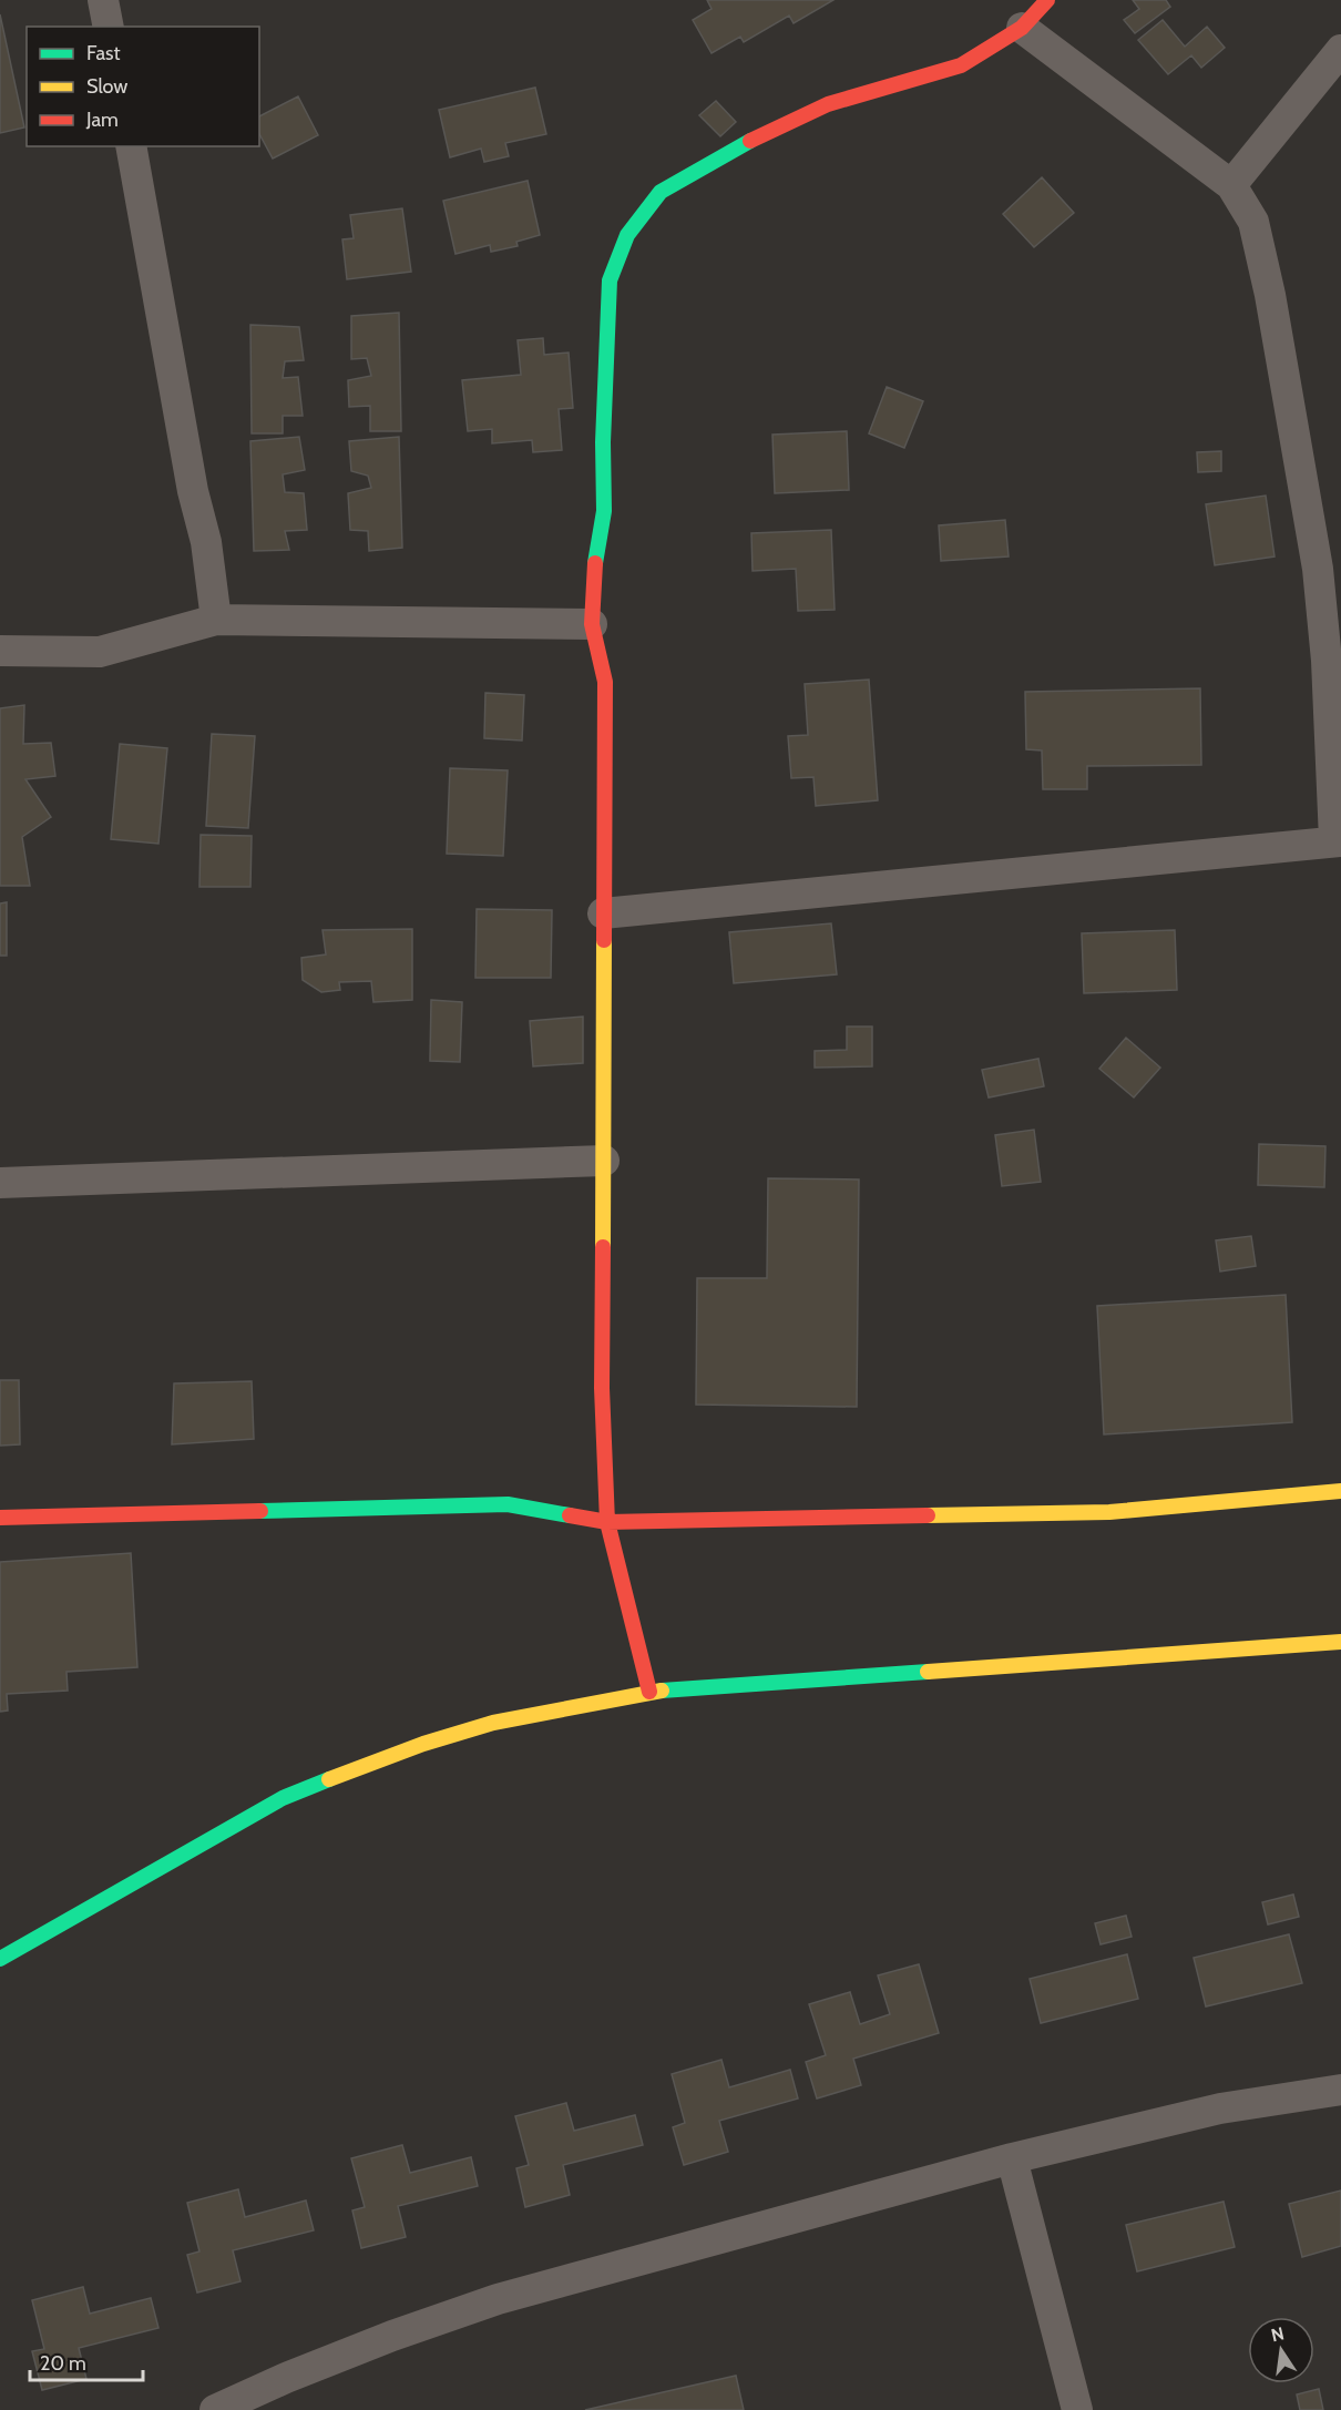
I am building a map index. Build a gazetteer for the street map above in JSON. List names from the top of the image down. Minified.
{"legend":["Fast","Slow","Jam"],"scale_bar":"20 m","north":"top"}
